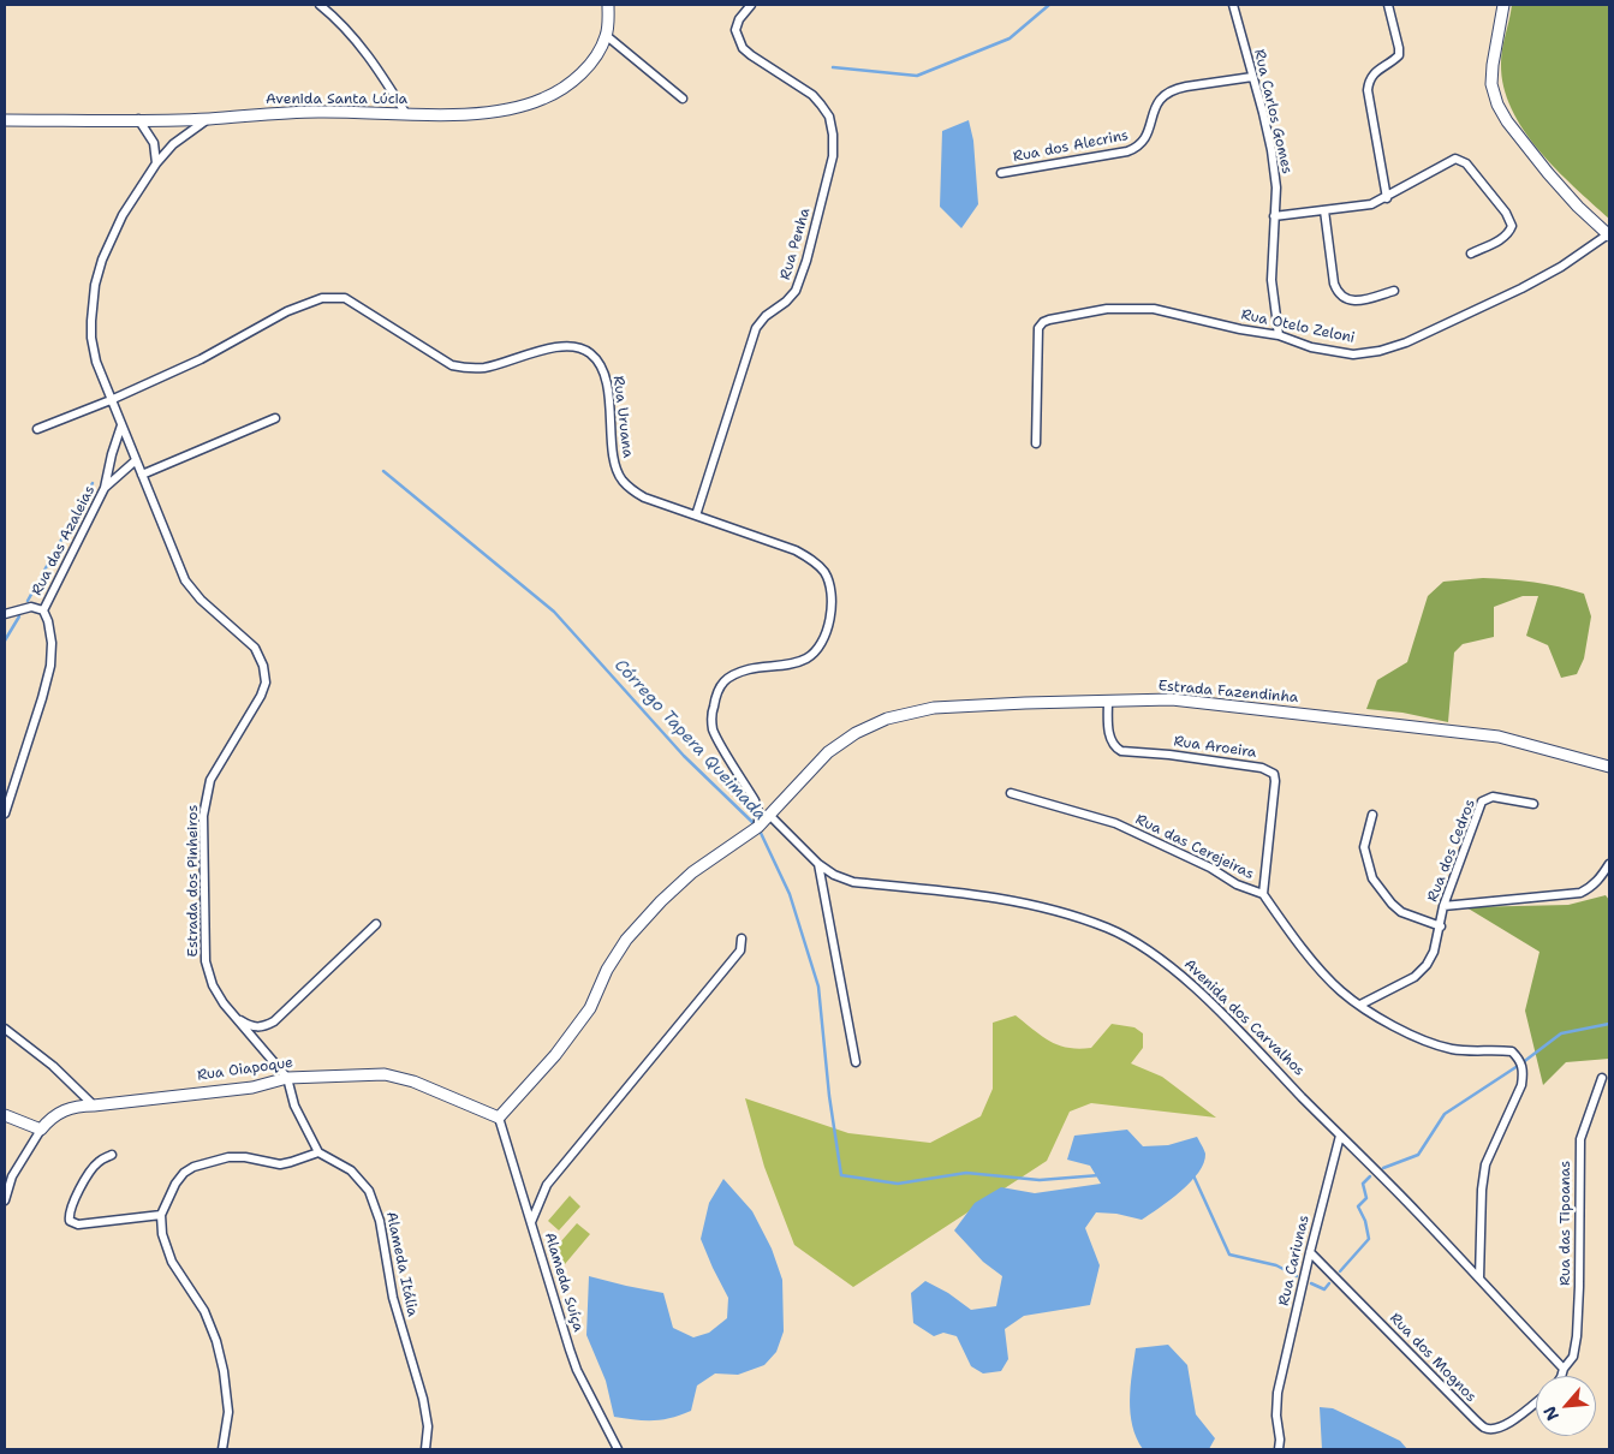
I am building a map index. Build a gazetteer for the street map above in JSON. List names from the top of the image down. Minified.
{"streets":{"street":["Avenida Santa Lúcia","Rua Carlos Gomes","Rua dos Alecrins","Rua Penha","Rua Otelo Zeloni","Rua Uruana","Rua das Azaleias","Estrada Fazendinha","Rua Aroeira","Rua das Cerejeiras","Rua dos Cedros","Estrada dos Pinheiros","Avenida dos Carvalhos","Rua Oiapoque","Rua das Tipoanas","Rua Cariunas","Alameda Itália","Alameda Suíça","Rua dos Mognos"]},"crossings":[["Avenida Santa Lúcia","Estrada dos Pinheiros"],["Rua Carlos Gomes","Rua dos Alecrins"],["Rua Carlos Gomes","Rua Otelo Zeloni"],["Rua Penha","Rua Uruana"],["Rua Uruana","Estrada dos Pinheiros"],["Rua das Azaleias","Estrada dos Pinheiros"],["Estrada Fazendinha","Rua Aroeira"],["Estrada Fazendinha","Avenida dos Carvalhos"],["Rua Aroeira","Rua das Cerejeiras"],["Estrada dos Pinheiros","Rua Oiapoque"],["Avenida dos Carvalhos","Rua das Tipoanas"],["Avenida dos Carvalhos","Rua Cariunas"],["Rua Oiapoque","Alameda Suíça"],["Rua Cariunas","Rua dos Mognos"]],"water":["Córrego Tapera Queimada"],"north":"bottom left"}
